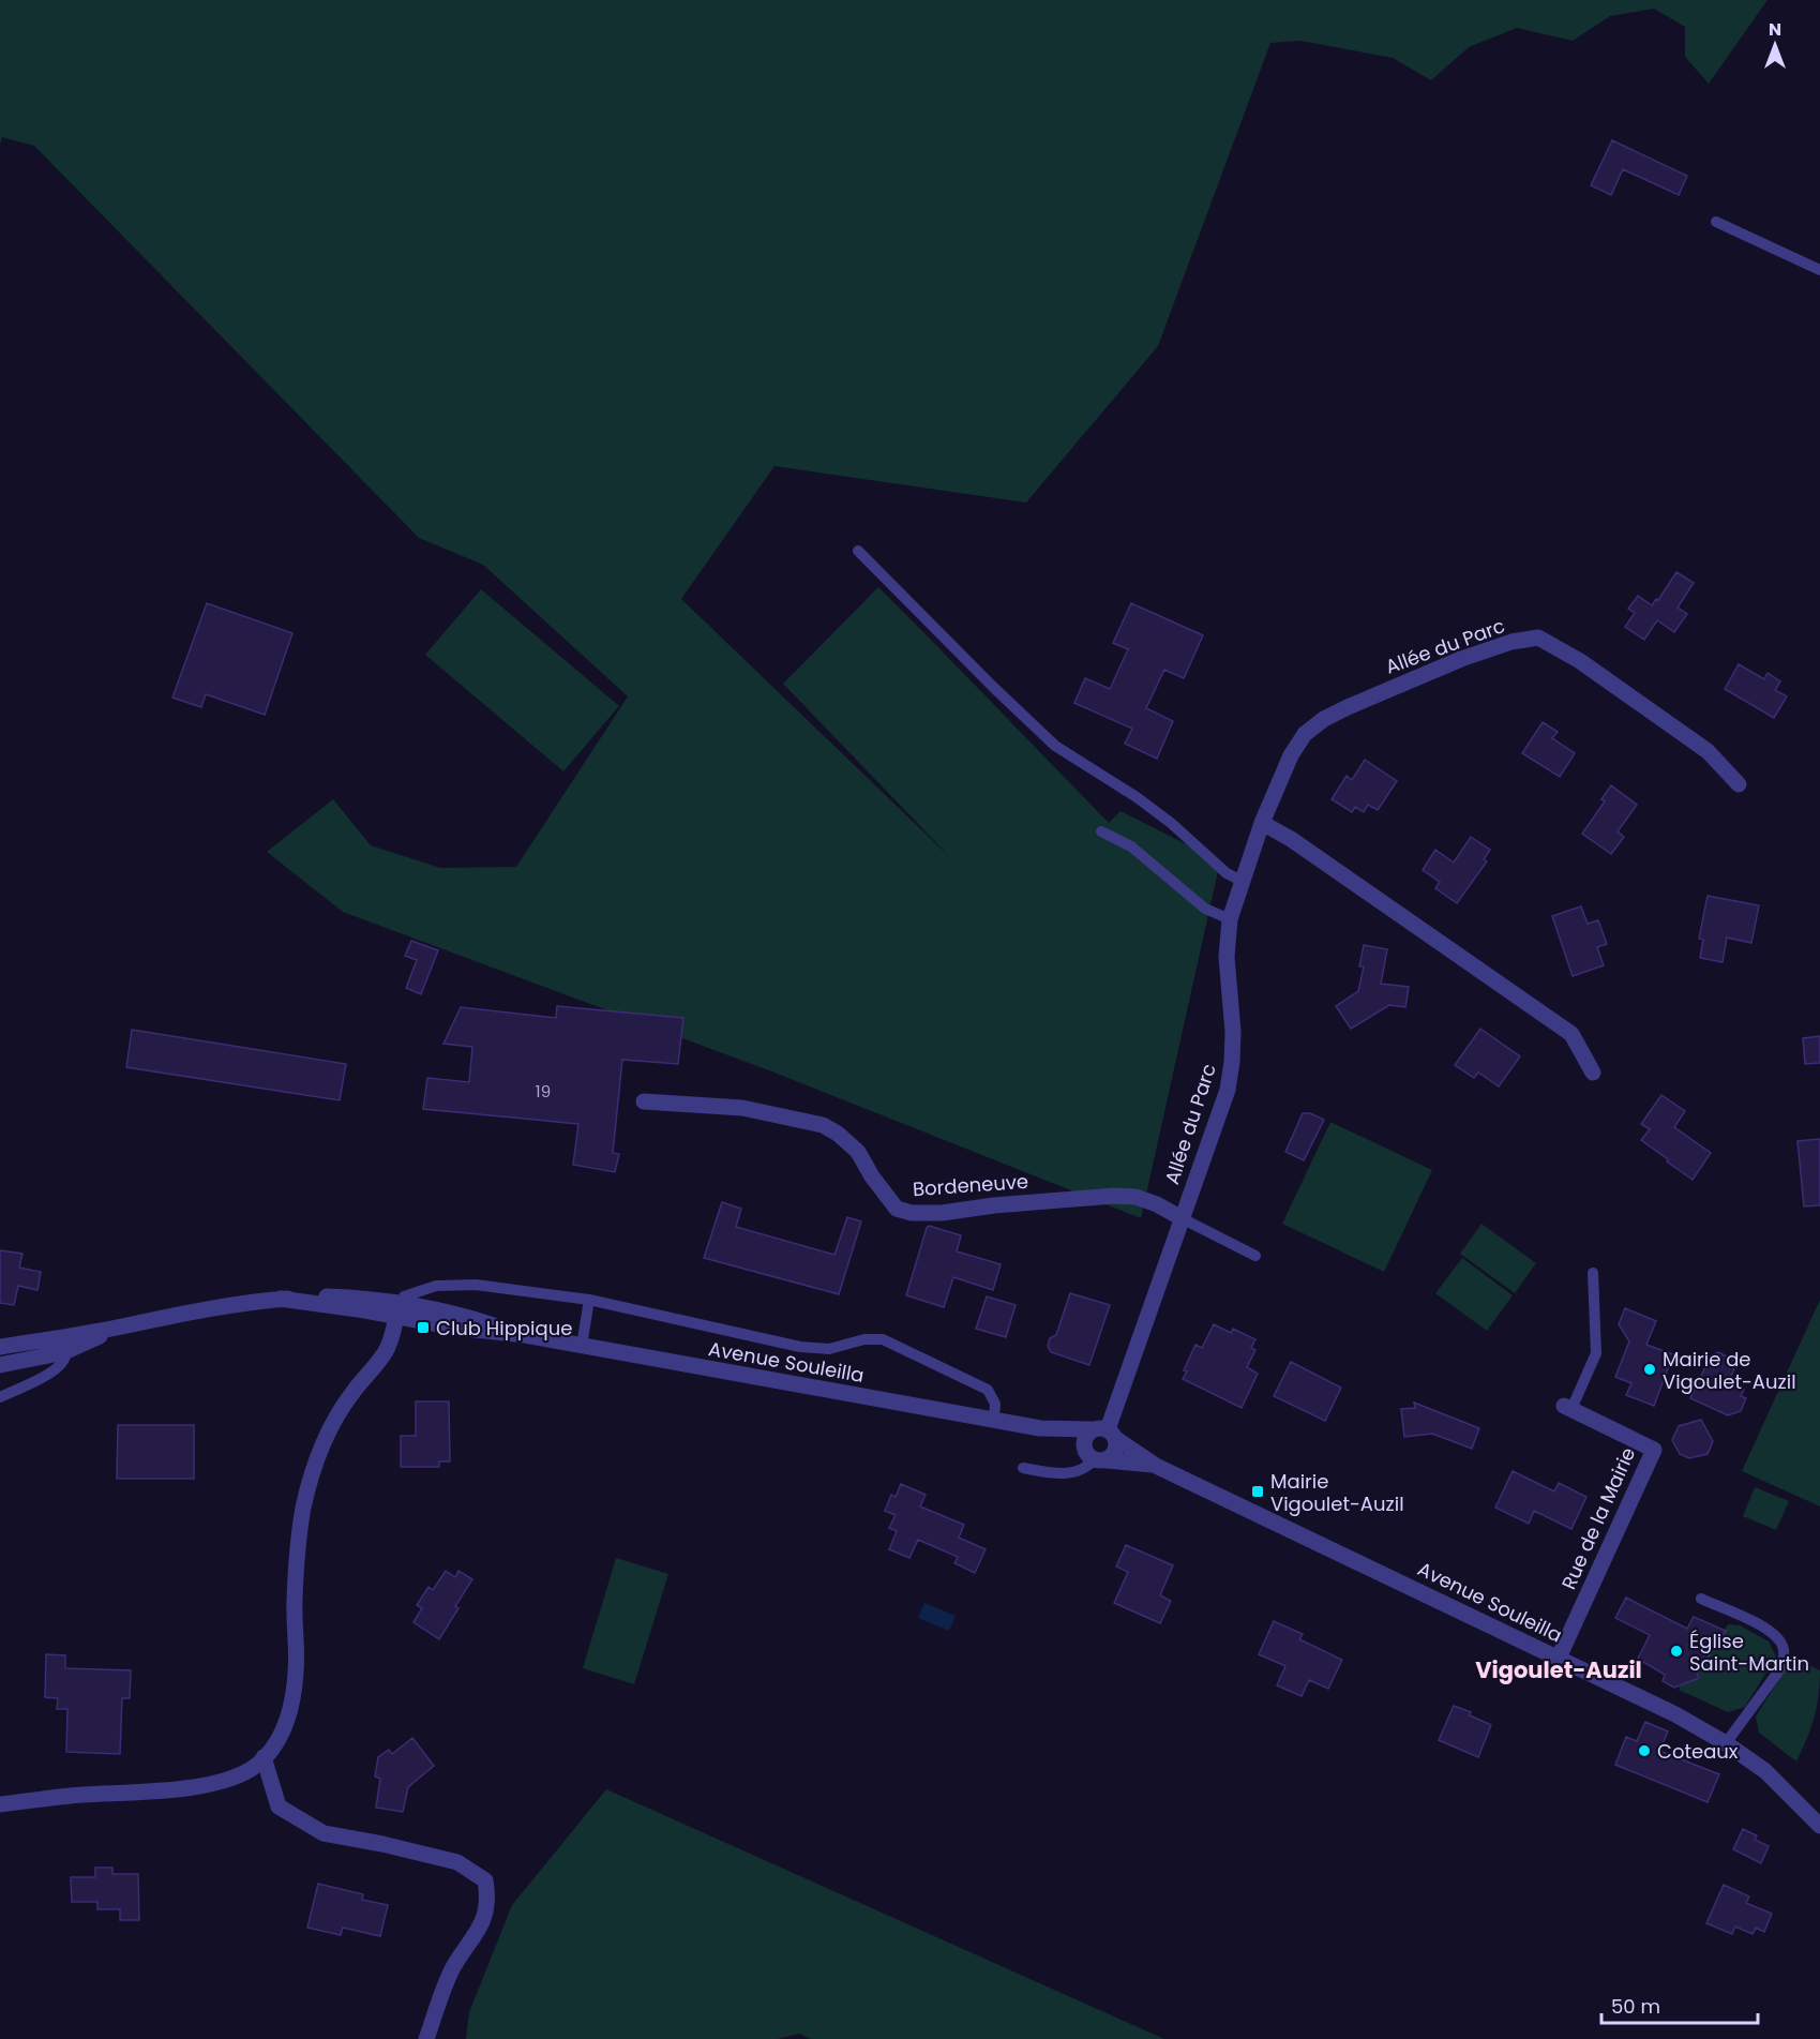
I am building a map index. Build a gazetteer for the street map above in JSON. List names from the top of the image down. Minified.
{"streets":{"street":["Allée du Parc","Bordeneuve","Avenue Souleilla","Rue de la Mairie"]},"crossings":[["Allée du Parc","Bordeneuve"],["Allée du Parc","Avenue Souleilla"],["Avenue Souleilla","Rue de la Mairie"]],"districts":["Vigoulet-Auzil"],"places":{"transit":["Club Hippique","Mairie Vigoulet-Auzil"],"other":["Mairie de Vigoulet-Auzil","Église Saint-Martin","Coteaux"]},"house_numbers":["19"],"scale_bar":"50 m","north":"top"}
